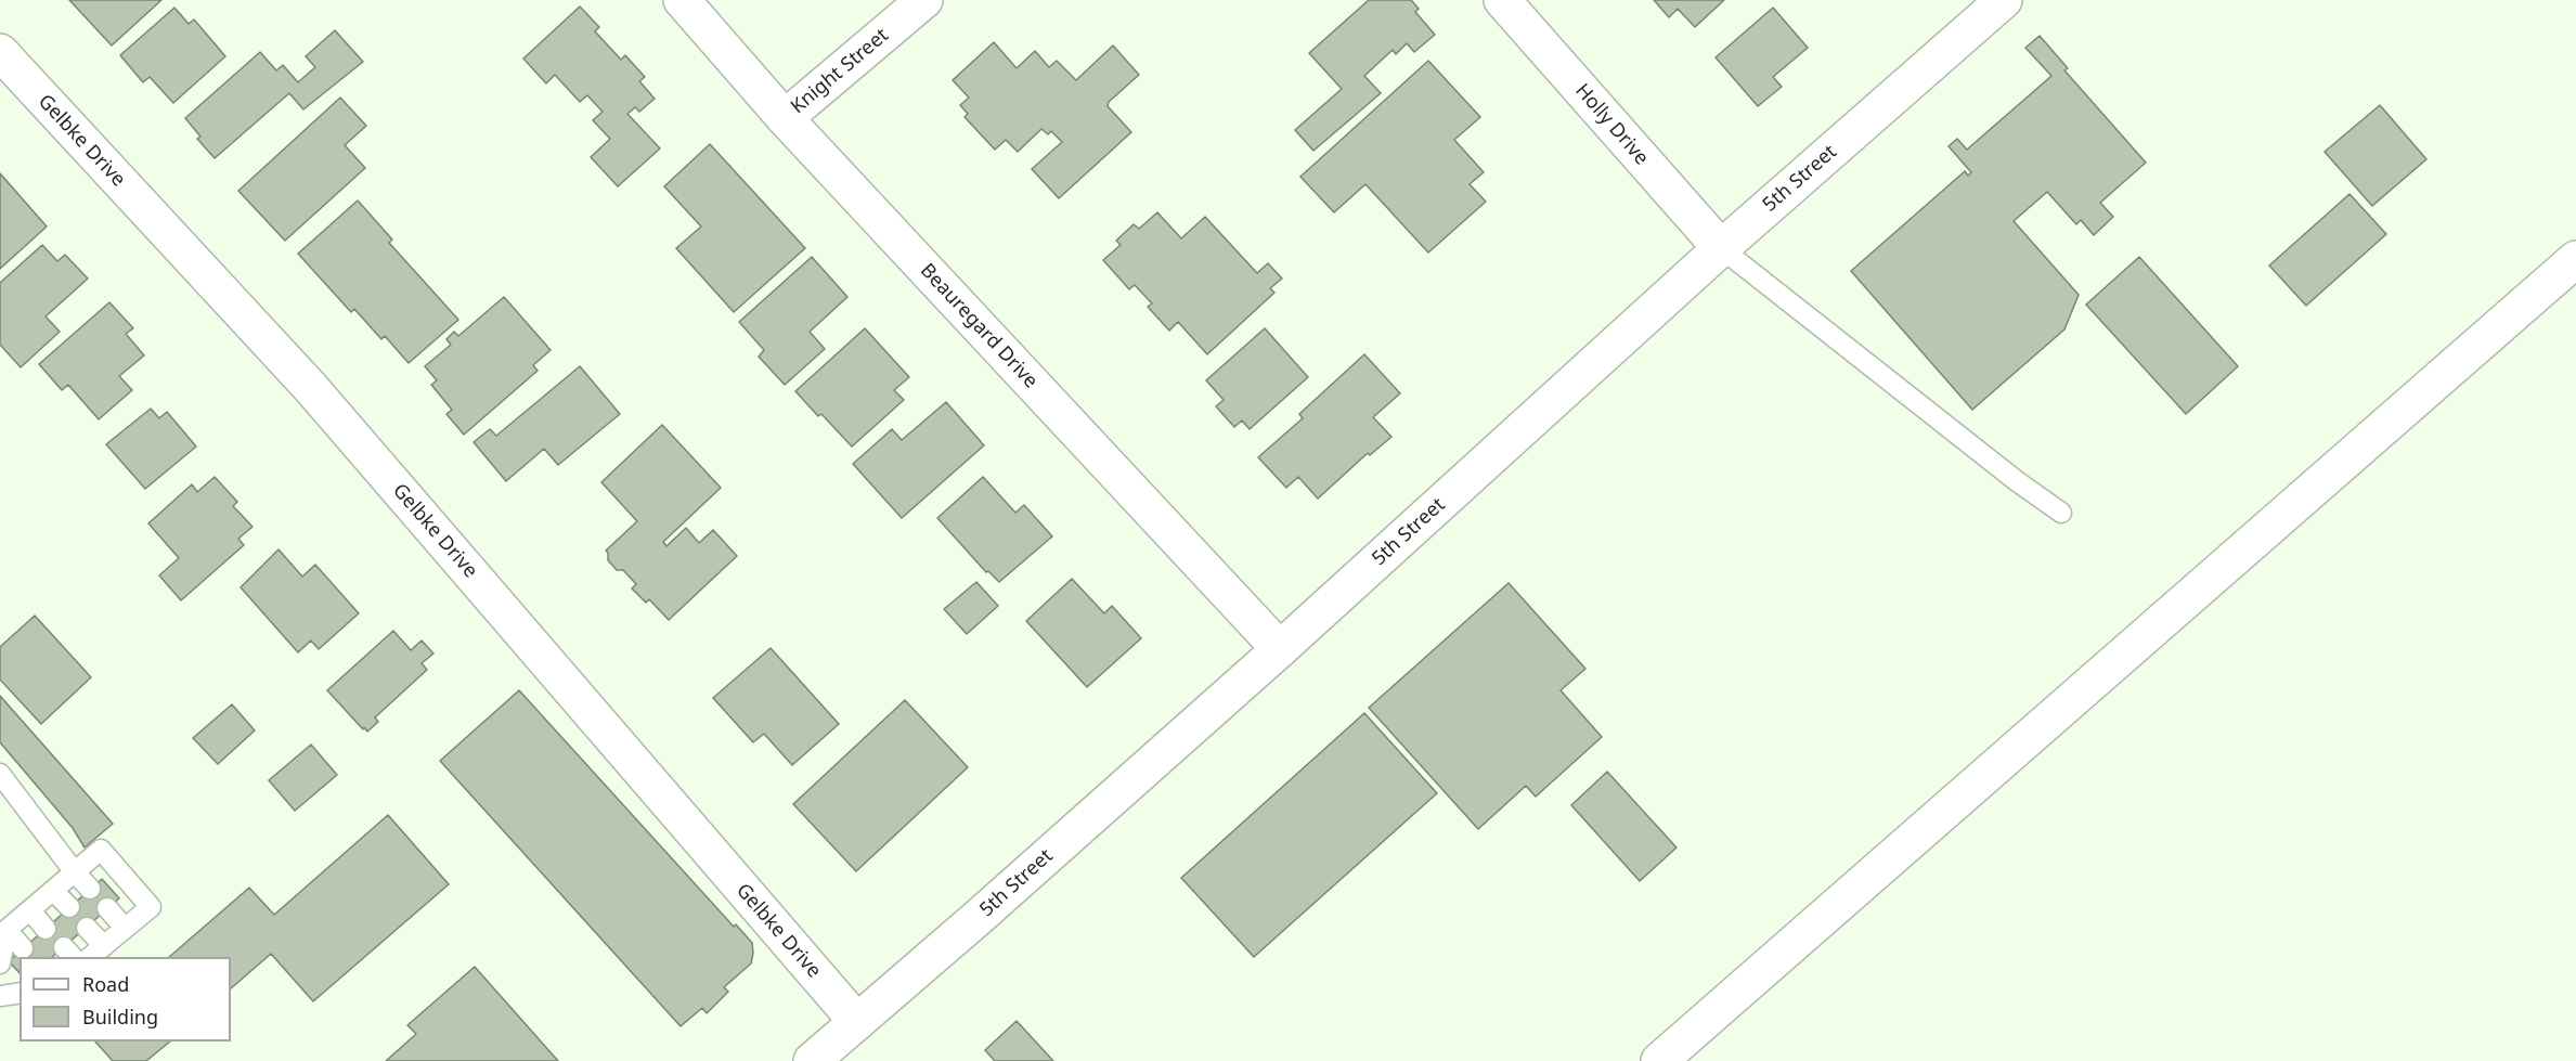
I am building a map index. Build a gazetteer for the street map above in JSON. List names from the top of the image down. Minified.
{"streets":{"street":["Knight Street","Holly Drive","Gelbke Drive","5th Street","Beauregard Drive"]},"crossings":[["Knight Street","Beauregard Drive"],["Holly Drive","5th Street"],["Gelbke Drive","5th Street"],["5th Street","Beauregard Drive"]],"legend":["Road","Building"]}
